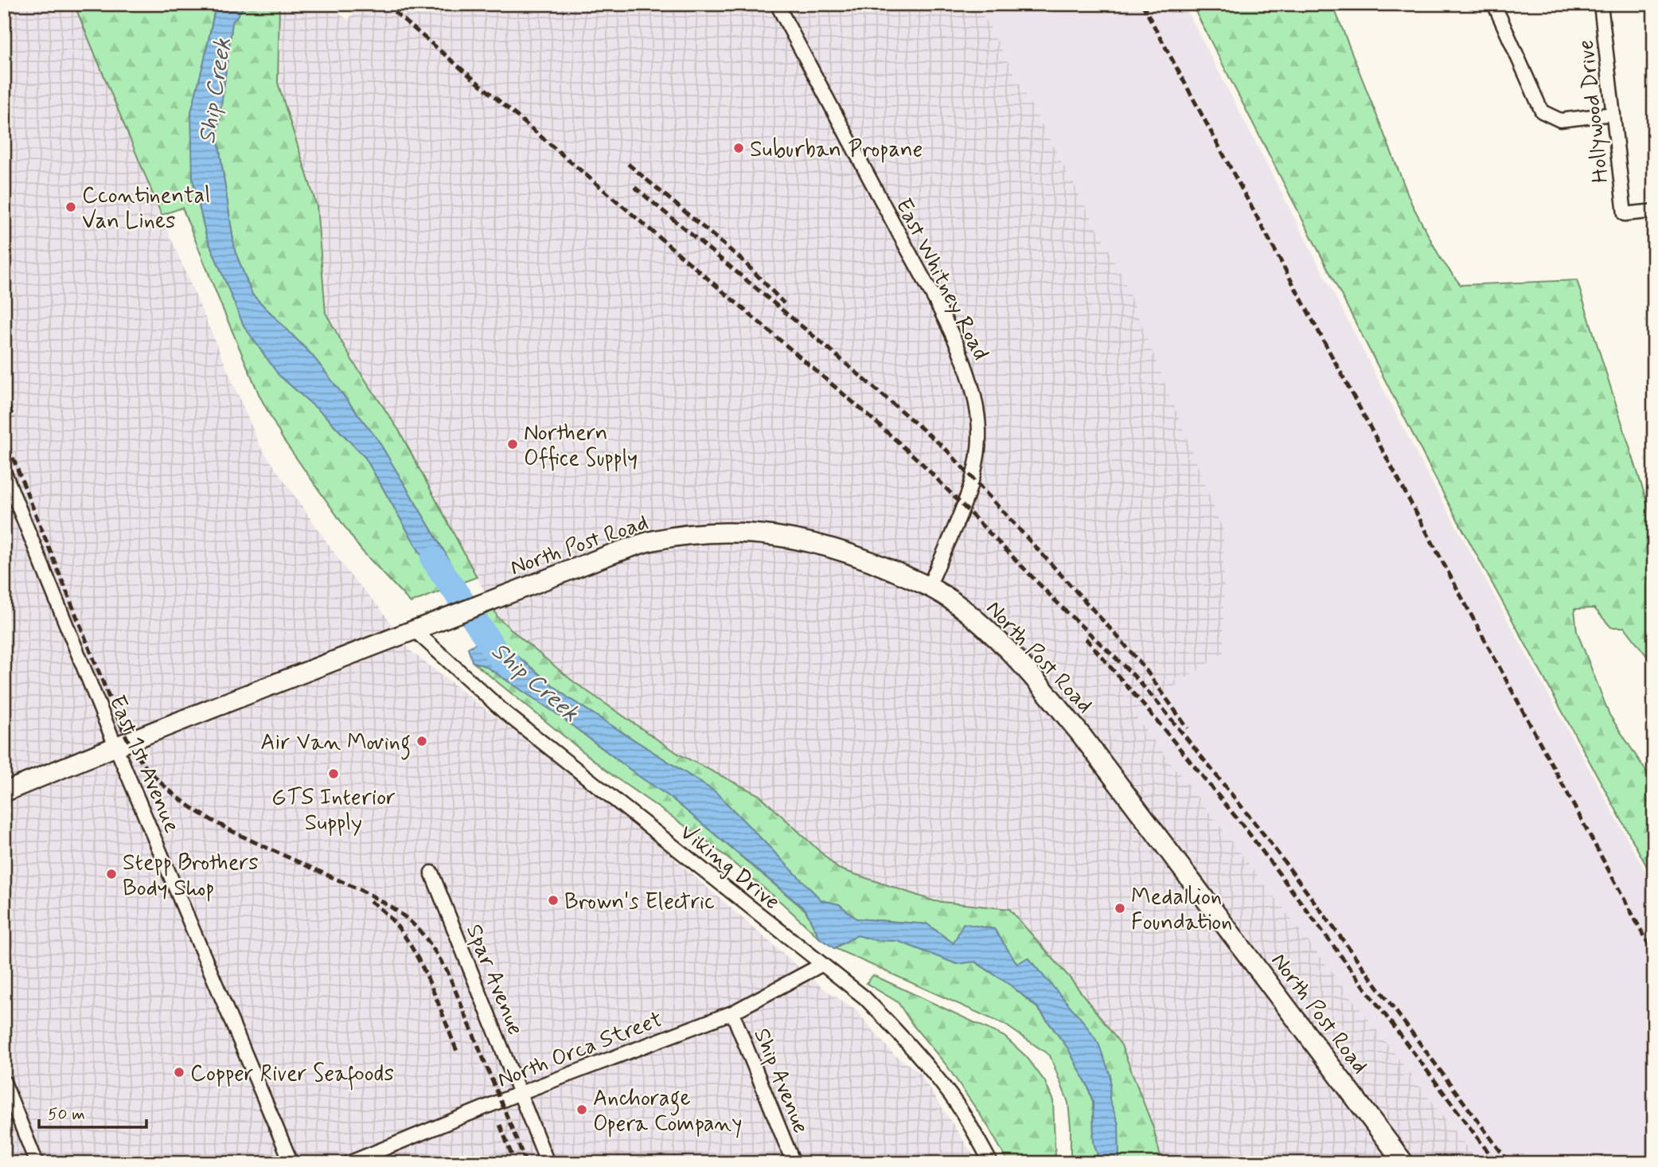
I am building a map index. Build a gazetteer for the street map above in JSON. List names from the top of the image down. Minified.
{"streets":{"street":["Hollywood Drive","East Whitney Road","North Post Road","East 1st Avenue","Viking Drive","Spar Avenue","North Orca Street","Ship Avenue"]},"crossings":[["East Whitney Road","North Post Road"],["North Post Road","East 1st Avenue"],["North Post Road","Viking Drive"],["Viking Drive","North Orca Street"],["Spar Avenue","North Orca Street"],["North Orca Street","Ship Avenue"]],"water":["Ship Creek"],"places":["Suburban Propane","Ccontinental Van Lines","Northern Office Supply","Air Van Moving","GTS Interior Supply","Stepp Brothers Body Shop","Brown's Electric","Medallion Foundation","Copper River Seafoods","Anchorage Opera Company"],"scale_bar":"50 m"}
